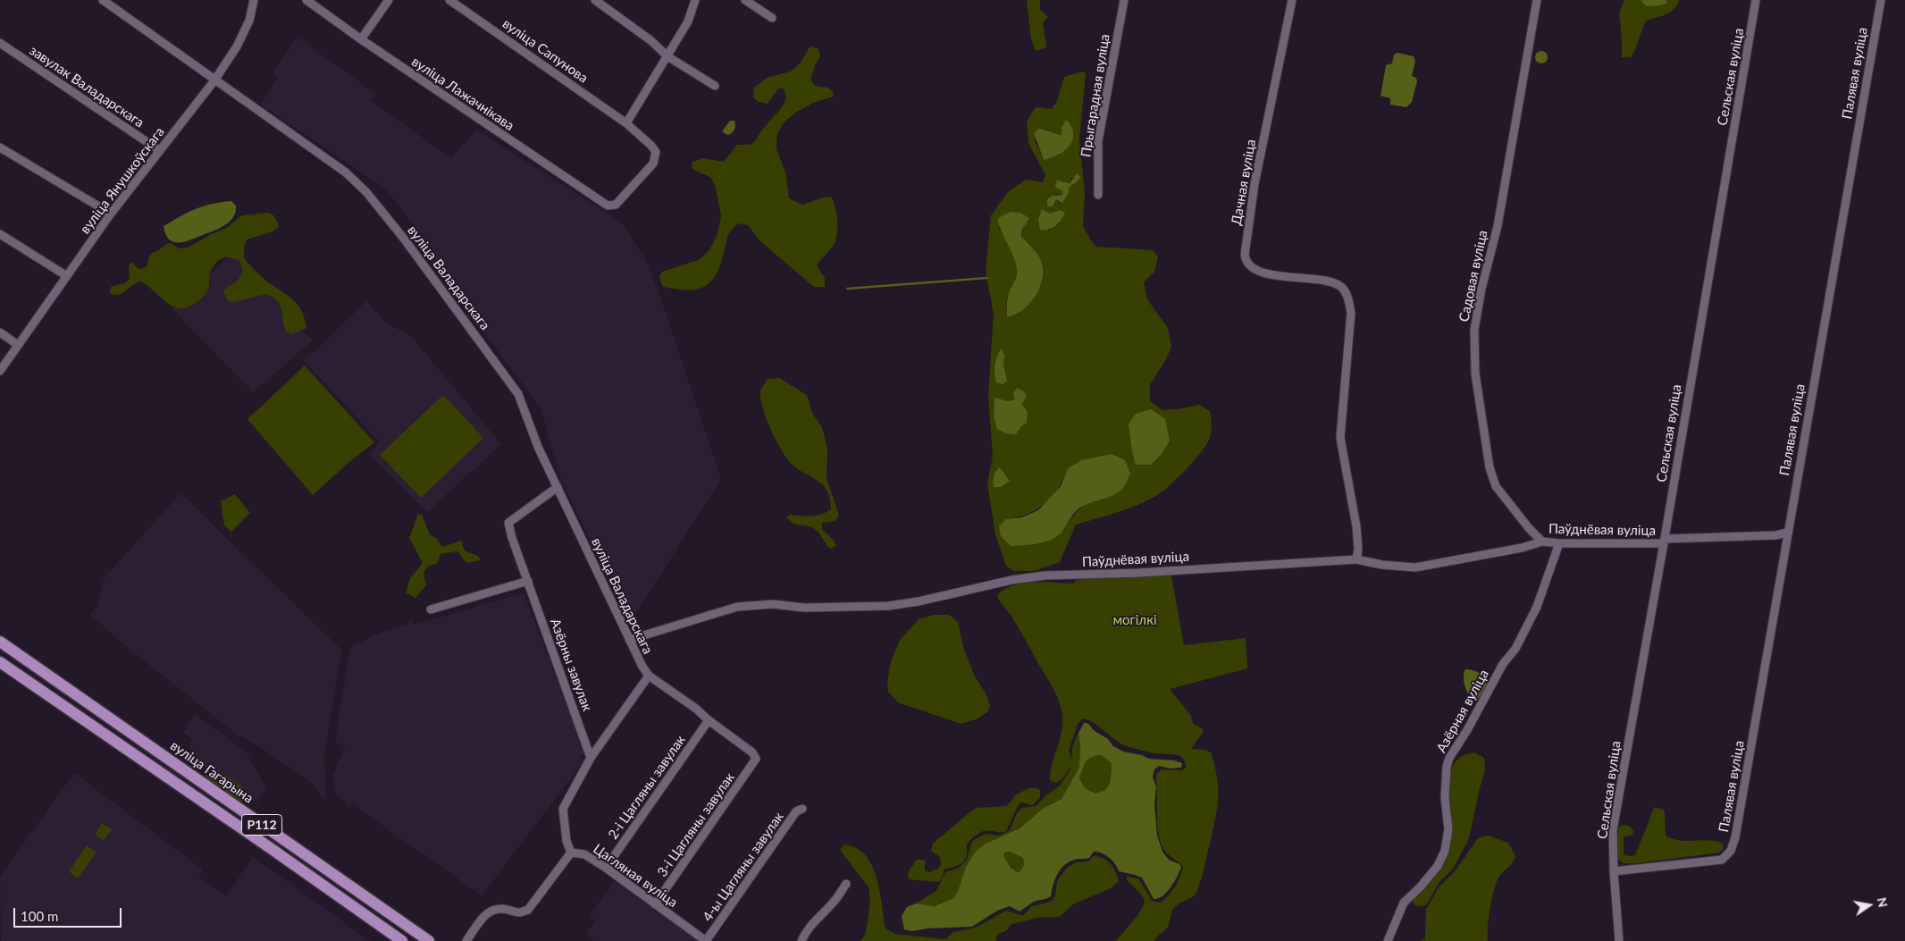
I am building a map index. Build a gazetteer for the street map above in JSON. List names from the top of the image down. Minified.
{"streets":{"main road":["вуліца Гагарына","Р112"],"street":["вуліца Сапунова","Палявая вуліца","Сельская вуліца","завулак Валадарскага","вуліца Лажачнікава","Прыгарадная вуліца","вуліца Янушкоўскага","Дачная вуліца","Садовая вуліца","вуліца Валадарскага","Паўднёвая вуліца","Азёрны завулак","Азёрная вуліца","2-і Цагляны завулак","3-і Цагляны завулак","4-ы Цагляны завулак","Цагляная вуліца"]},"crossings":[["вуліца Сапунова","вуліца Лажачнікава"],["Палявая вуліца","Сельская вуліца"],["Палявая вуліца","Паўднёвая вуліца"],["Сельская вуліца","Паўднёвая вуліца"],["завулак Валадарскага","вуліца Янушкоўскага"],["вуліца Янушкоўскага","вуліца Валадарскага"],["Дачная вуліца","Паўднёвая вуліца"],["Садовая вуліца","Паўднёвая вуліца"],["вуліца Валадарскага","Паўднёвая вуліца"],["вуліца Валадарскага","Азёрны завулак"],["Паўднёвая вуліца","Азёрная вуліца"],["2-і Цагляны завулак","3-і Цагляны завулак"],["2-і Цагляны завулак","Цагляная вуліца"],["3-і Цагляны завулак","Цагляная вуліца"],["4-ы Цагляны завулак","Цагляная вуліца"]],"parks":["могілкі"],"scale_bar":"100 m","north":"right"}
